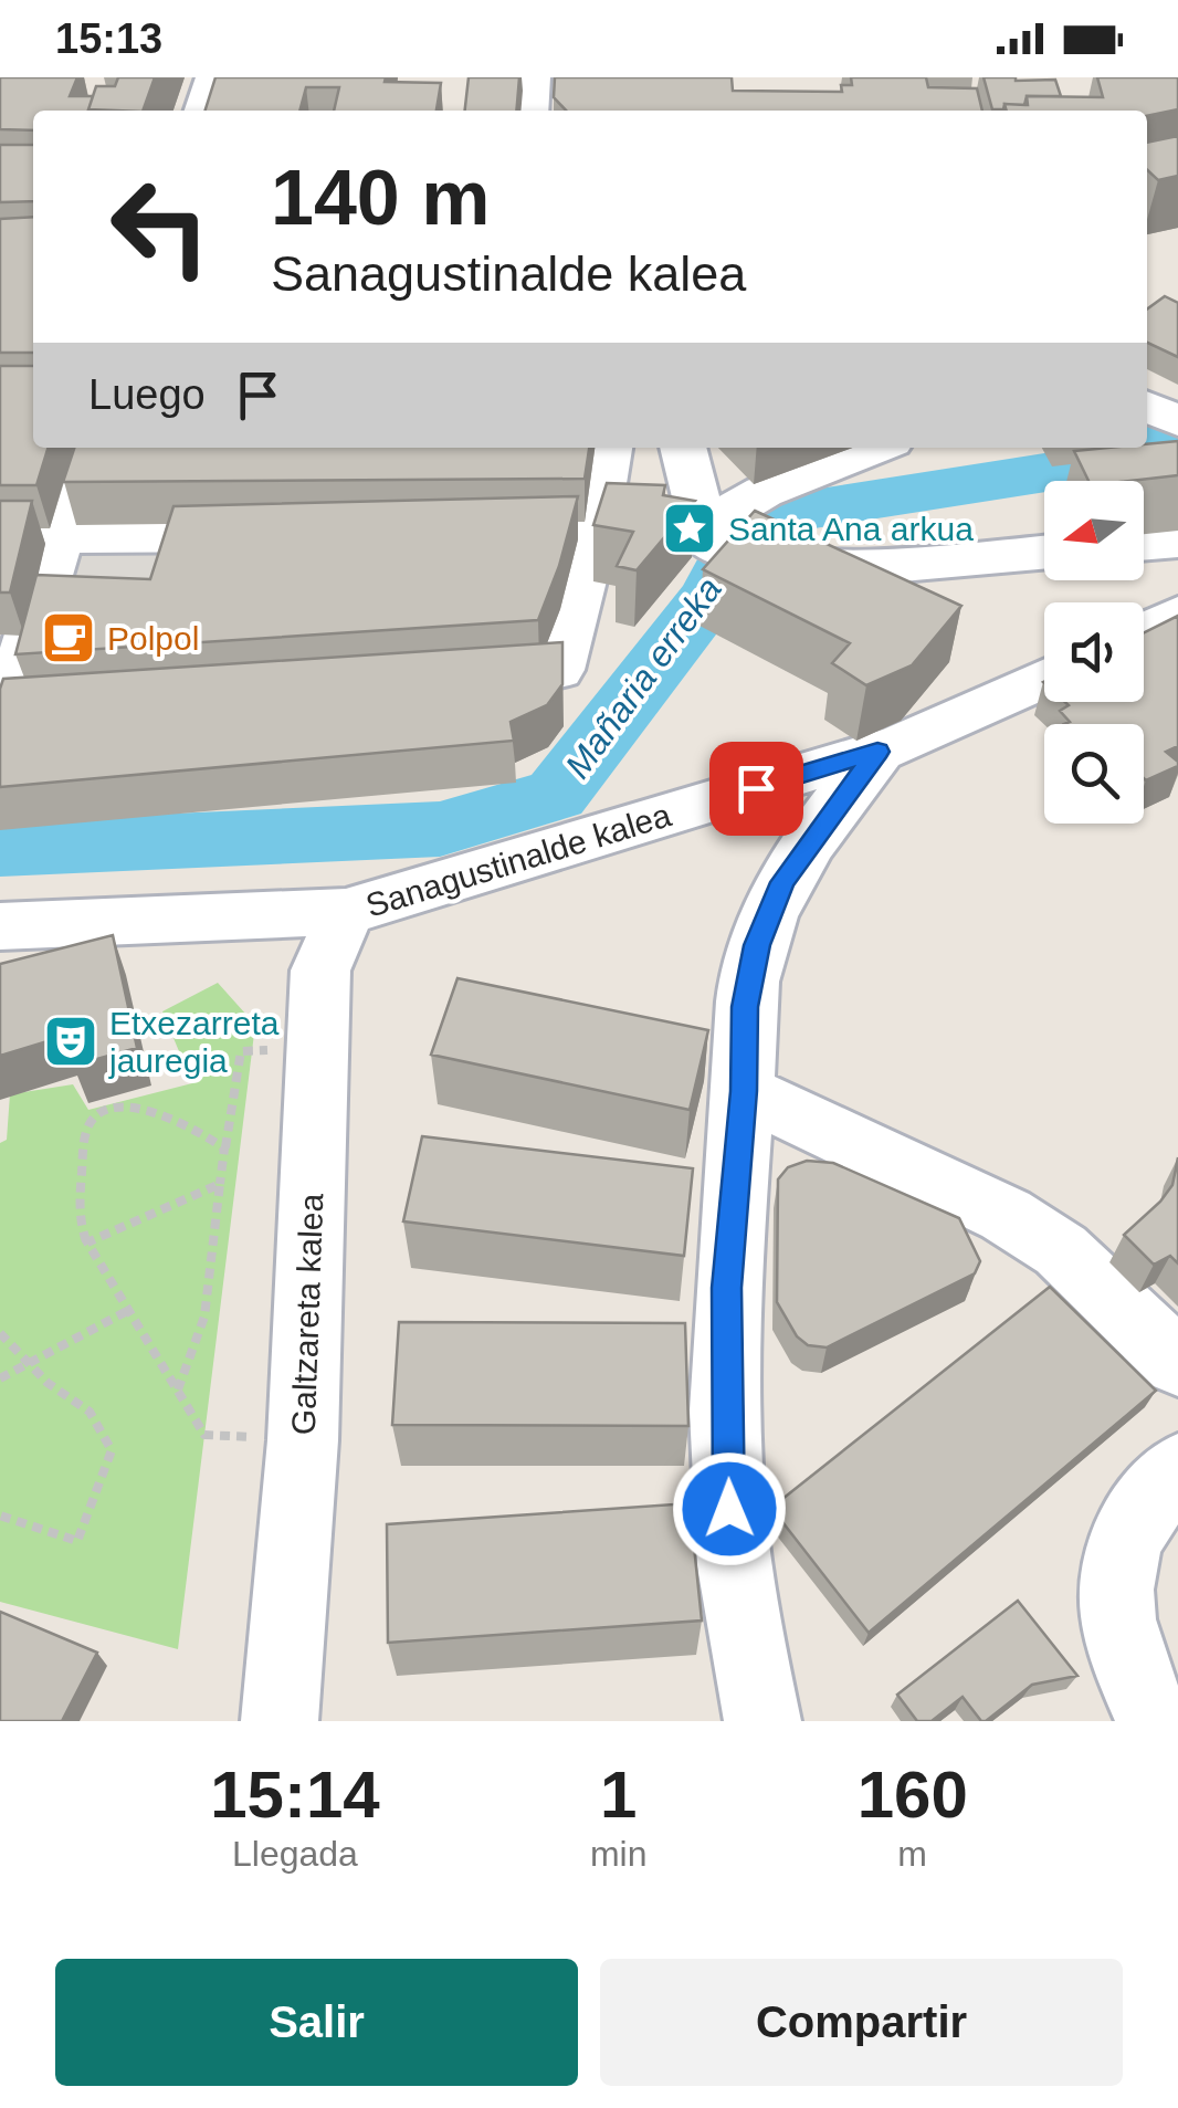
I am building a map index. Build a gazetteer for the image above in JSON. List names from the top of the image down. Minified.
{"streets":{"street":["Sanagustinalde kalea","Galtzareta kalea"]},"crossings":[["Sanagustinalde kalea","Galtzareta kalea"]],"water":["Mañaria erreka"],"places":{"place":["Santa Ana arkua"],"cafe":["Polpol"],"theatre":["Etxezarreta jauregia"]},"north":"left","page":{"status":"15:13","turn":["140 m","Sanagustinalde kalea"],"then":"Luego","eta":["15:14","Llegada","1","min","160","m"],"buttons":["Salir","Compartir"]}}
